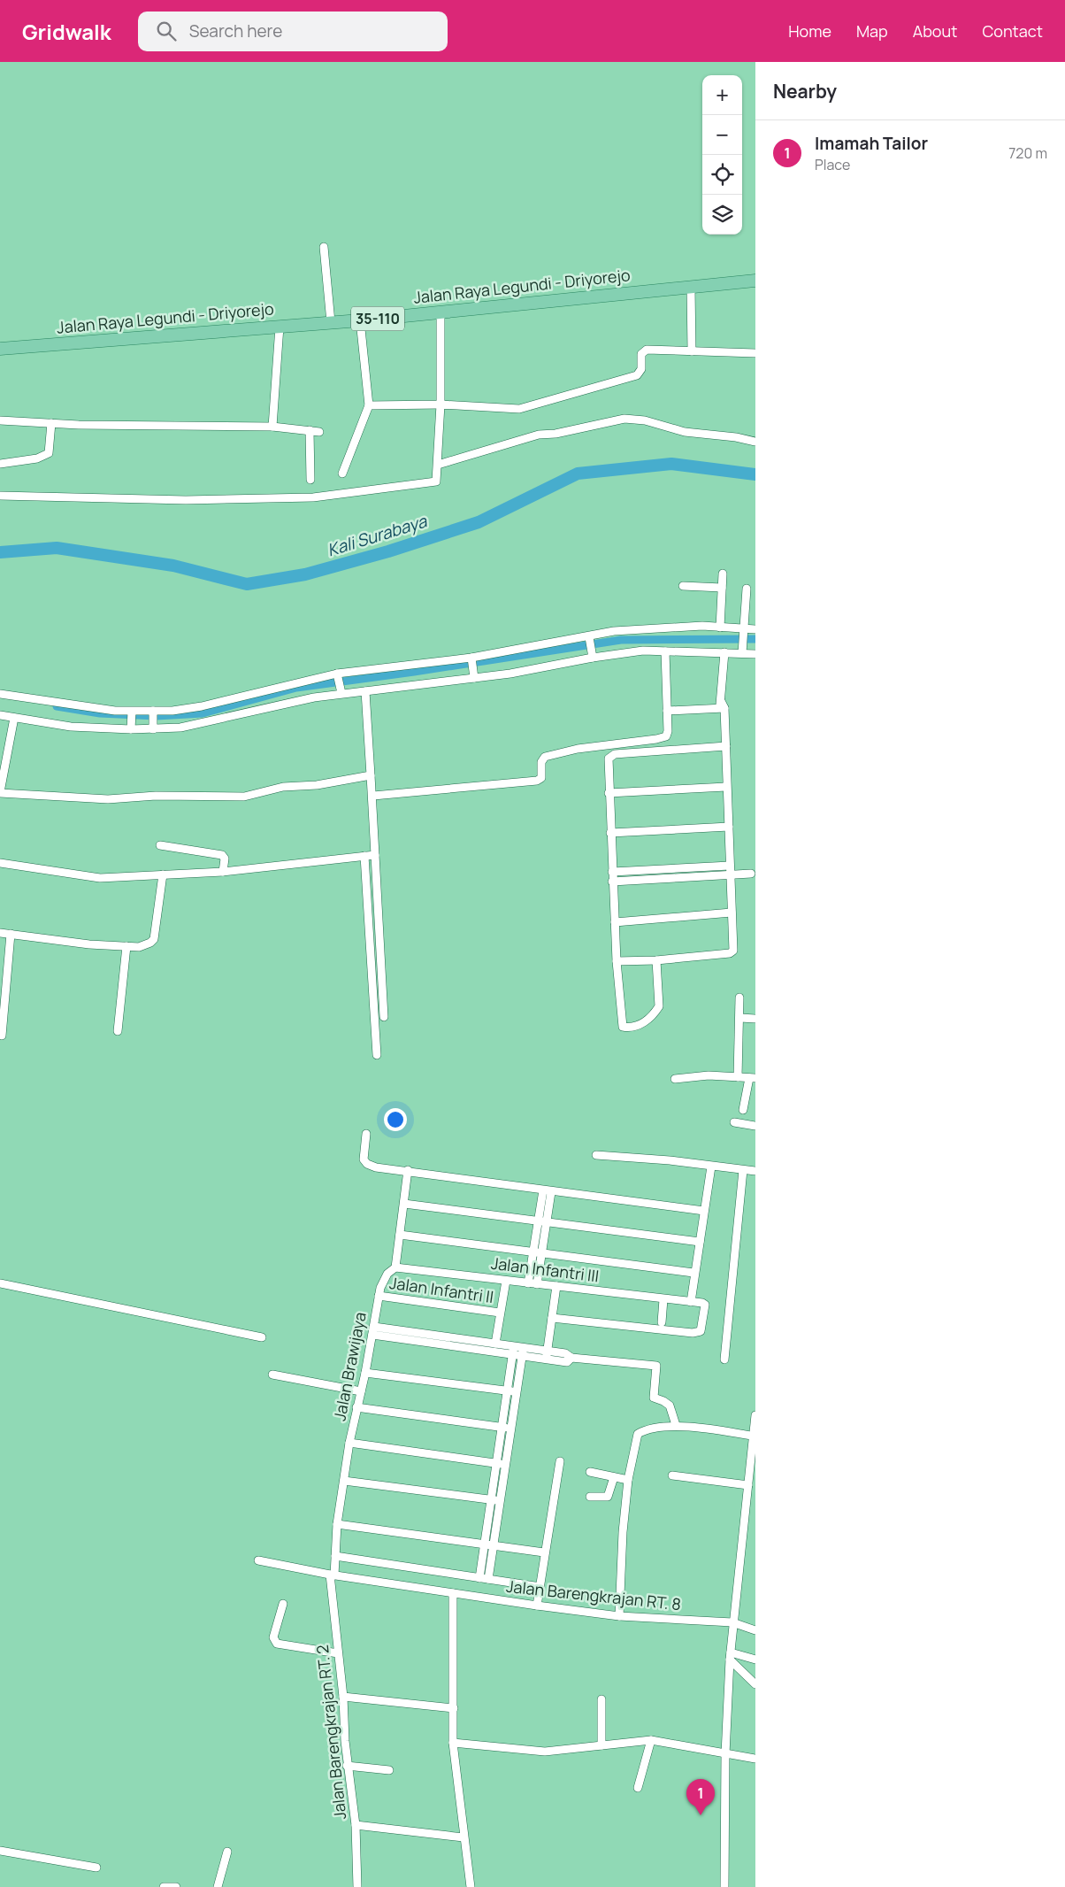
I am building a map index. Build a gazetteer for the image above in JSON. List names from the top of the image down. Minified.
{"streets":{"main road":["Jalan Raya Legundi - Driyorejo","35-110"],"street":["Jalan Infantri III","Jalan Infantri II","Jalan Brawijaya","Jalan Barengkrajan RT. 8","Jalan Barengkrajan RT. 2"]},"crossings":[["Jalan Infantri III","Jalan Brawijaya"],["Jalan Infantri II","Jalan Brawijaya"],["Jalan Brawijaya","Jalan Barengkrajan RT. 2"]],"water":["Kali Surabaya"],"page":{"header":"Gridwalk","search":"Search here","nav":["Home","Map","About","Contact"],"heading":"Nearby","map_buttons":["+","−"],"list":[{"mark":"1","name":"Imamah Tailor","note":"Place","value":"720 m"}],"pins":"1"}}
